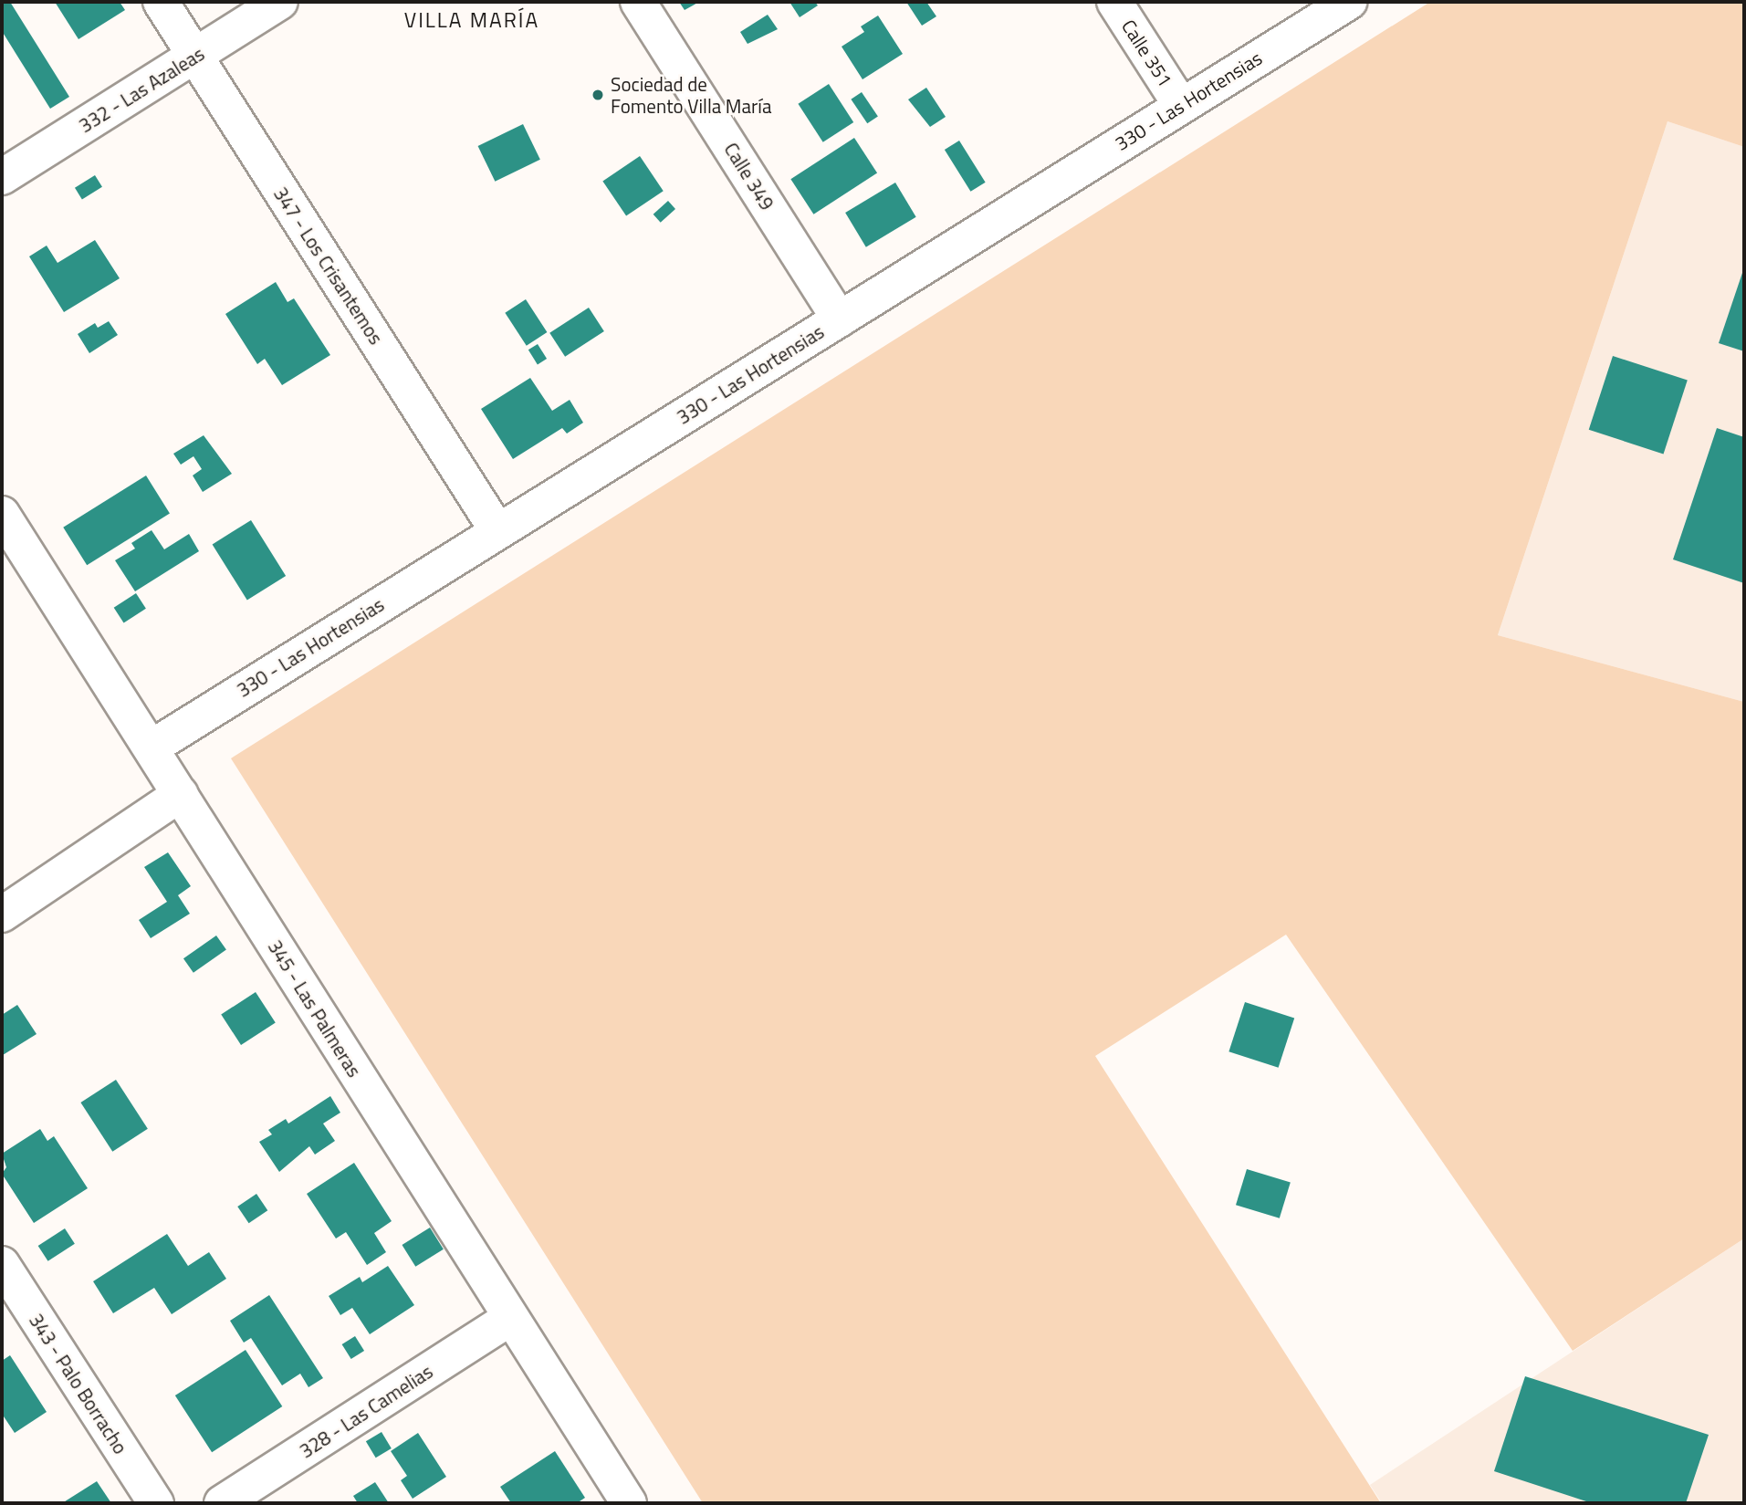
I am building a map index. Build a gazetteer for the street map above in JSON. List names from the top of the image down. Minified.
{"streets":{"street":["Calle 351","332 - Las Azaleas","330 - Las Hortensias","Calle 349","347 - Los Crisantemos","345 - Las Palmeras","343 - Palo Borracho","328 - Las Camelias"]},"crossings":[["Calle 351","330 - Las Hortensias"],["332 - Las Azaleas","347 - Los Crisantemos"],["330 - Las Hortensias","Calle 349"],["330 - Las Hortensias","347 - Los Crisantemos"],["330 - Las Hortensias","345 - Las Palmeras"],["345 - Las Palmeras","328 - Las Camelias"]],"districts":["VILLA MARÍA"],"places":["Sociedad de Fomento Villa María"]}
